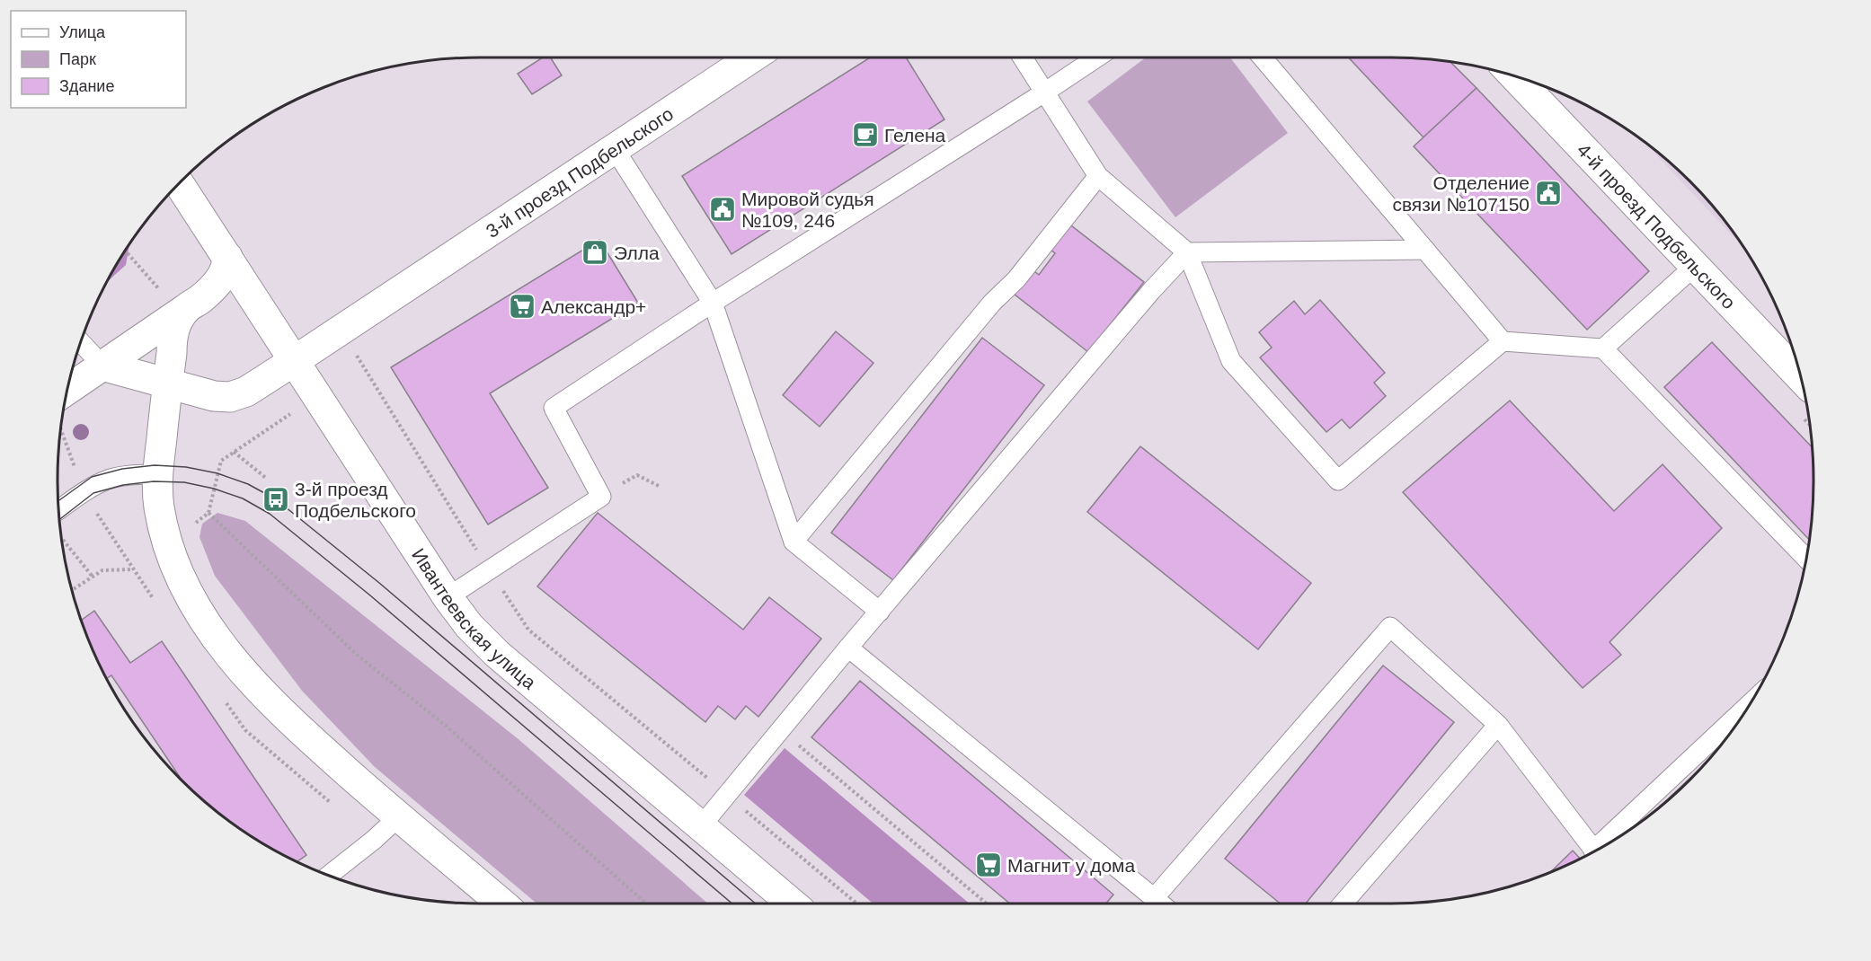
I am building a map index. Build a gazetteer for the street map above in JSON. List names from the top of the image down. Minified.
{"streets":{"street":["3-й проезд Подбельского","4-й проезд Подбельского","Ивантеевская улица"]},"crossings":[["3-й проезд Подбельского","Ивантеевская улица"]],"places":{"cafe":["Гелена"],"public building":["Отделение связи №107150","Мировой судья №109, 246"],"shop":["Элла"],"supermarket":["Александр+","Магнит у дома"],"bus stop":["3-й проезд Подбельского"]},"legend":["Улица","Парк","Здание"]}
